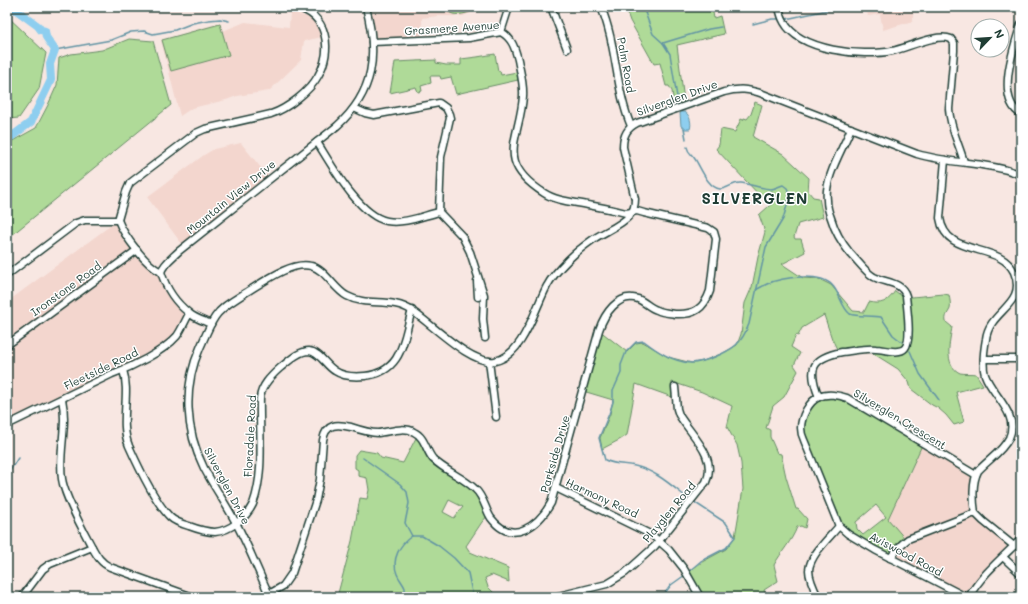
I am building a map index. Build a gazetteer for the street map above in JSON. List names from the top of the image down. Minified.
{"streets":{"street":["Grasmere Avenue","Palm Road","Silverglen Drive","Mountain View Drive","Ironstone Road","Fleetside Road","Silverglen Crescent","Floradale Road","Parkside Drive","Harmony Road","Playglen Road","Aviswood Road"]},"crossings":[["Grasmere Avenue","Silverglen Drive"],["Grasmere Avenue","Mountain View Drive"],["Grasmere Avenue","Parkside Drive"],["Palm Road","Silverglen Drive"],["Silverglen Drive","Floradale Road"],["Silverglen Drive","Parkside Drive"],["Parkside Drive","Harmony Road"],["Harmony Road","Playglen Road"]],"districts":["SILVERGLEN"],"north":"top right"}
